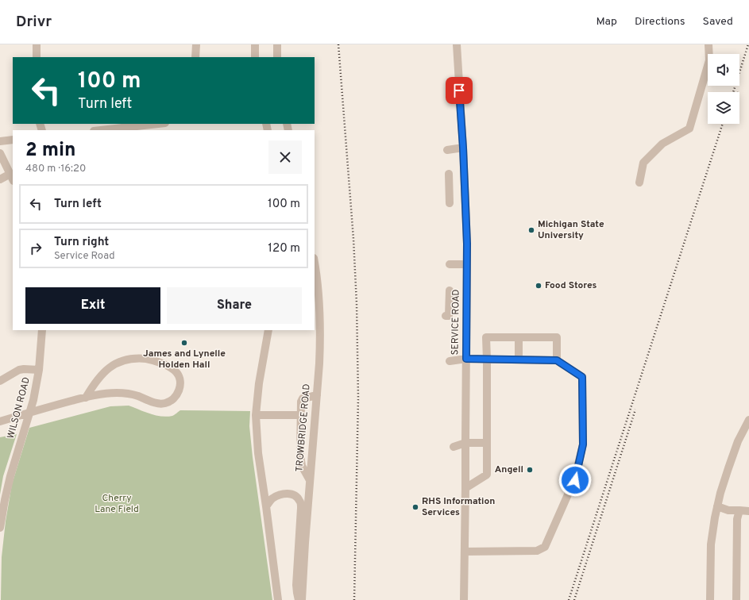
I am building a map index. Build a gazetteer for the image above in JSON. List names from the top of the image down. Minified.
{"streets":{"street":["SERVICE ROAD","WILSON ROAD","TROWBRIDGE ROAD"]},"parks":["Cherry Lane Field"],"places":["Michigan State University","Food Stores","James and Lynelle Holden Hall","Angell","RHS Information Services"],"page":{"header":"Drivr","nav":["Map","Directions","Saved"],"turn":["100 m","Turn left"],"heading":["2 min","480 m · 16:20"],"list":[{"name":"Turn left","value":"100 m"},{"name":"Turn right","note":"Service Road","value":"120 m"}],"buttons":["Exit","Share"]}}
